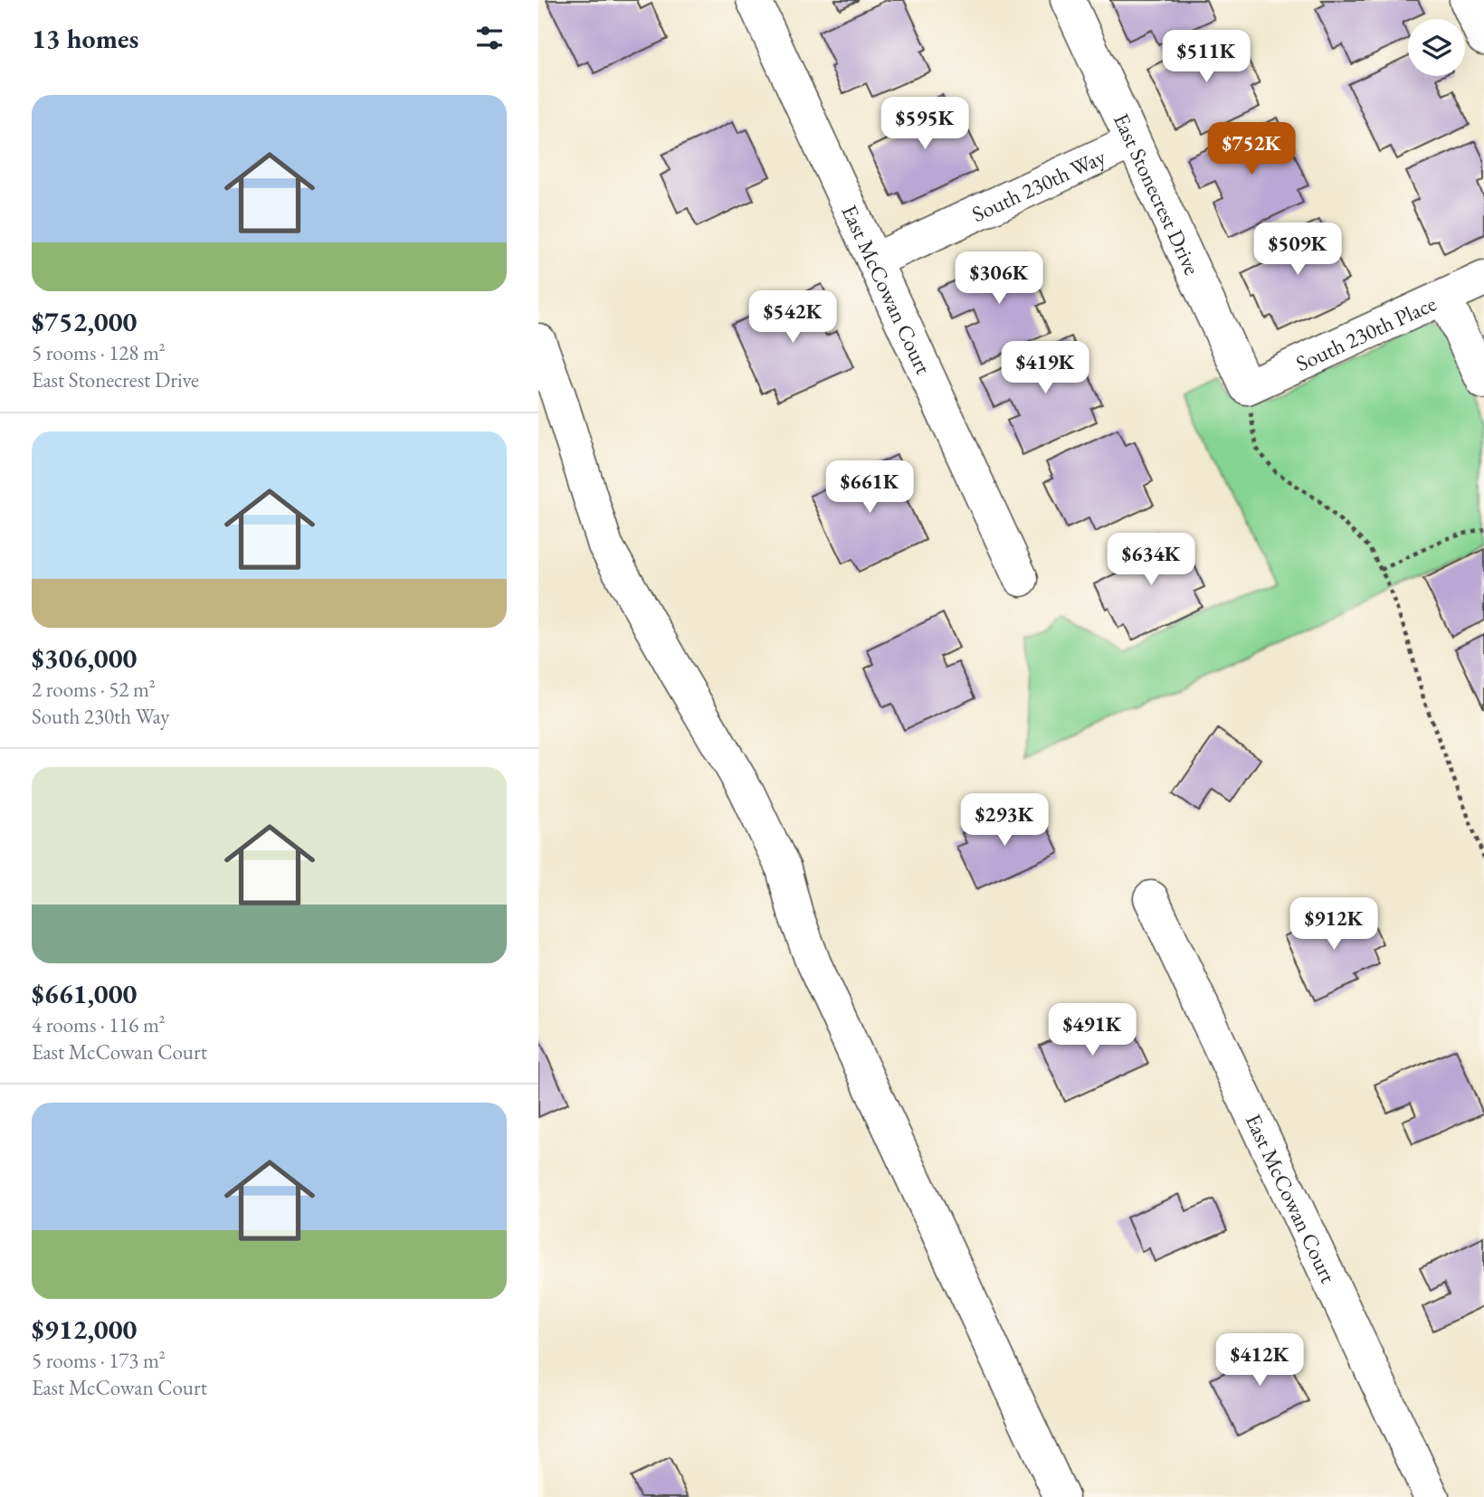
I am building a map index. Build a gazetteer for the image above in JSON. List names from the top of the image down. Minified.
{"streets":{"street":["South 230th Way","East Stonecrest Drive","East McCowan Court","South 230th Place"]},"crossings":[["South 230th Way","East Stonecrest Drive"],["South 230th Way","East McCowan Court"],["East Stonecrest Drive","South 230th Place"]],"page":{"heading":"13 homes","price":["$511K","$595K","$752K","$509K","$306K","$542K","$419K","$661K","$634K","$293K","$912K","$491K","$412K"],"list":[{"name":"$752,000","note":"5 rooms · 128 m² · East Stonecrest Drive"},{"name":"$306,000","note":"2 rooms · 52 m² · South 230th Way"},{"name":"$661,000","note":"4 rooms · 116 m² · East McCowan Court"},{"name":"$912,000","note":"5 rooms · 173 m² · East McCowan Court"}]}}
